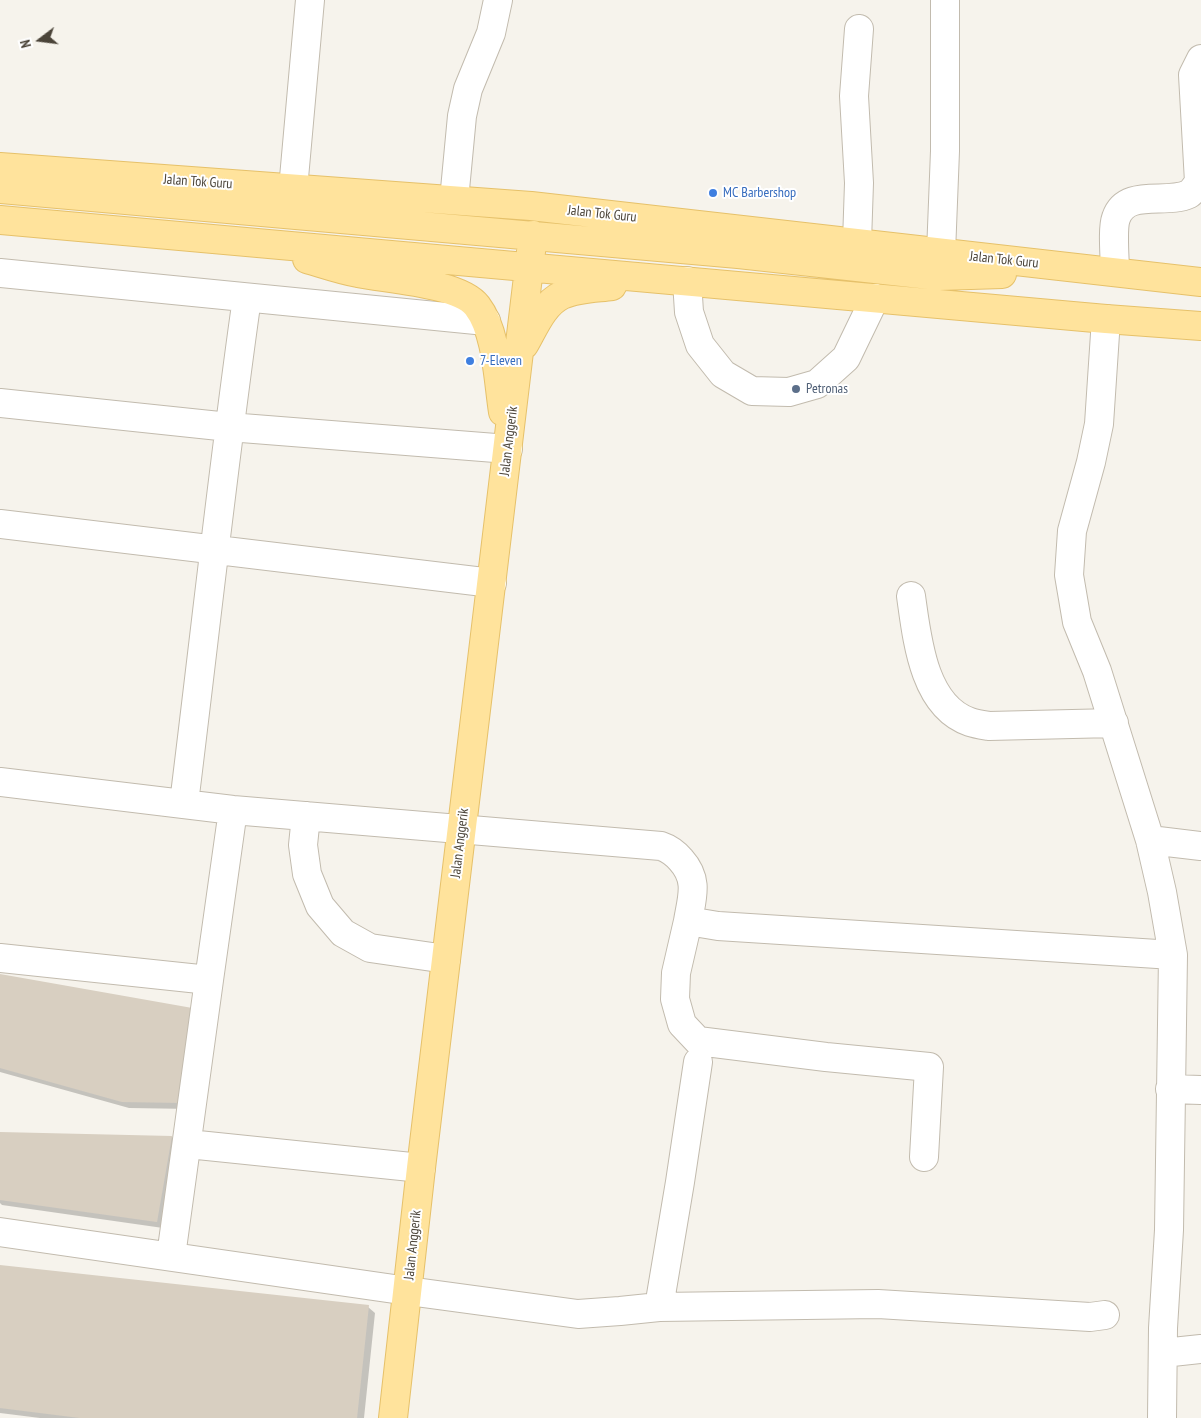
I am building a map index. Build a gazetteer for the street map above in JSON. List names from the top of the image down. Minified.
{"streets":{"main road":["Jalan Tok Guru","Jalan Anggerik"]},"places":["MC Barbershop","7-Eleven","Petronas"],"north":"left"}
